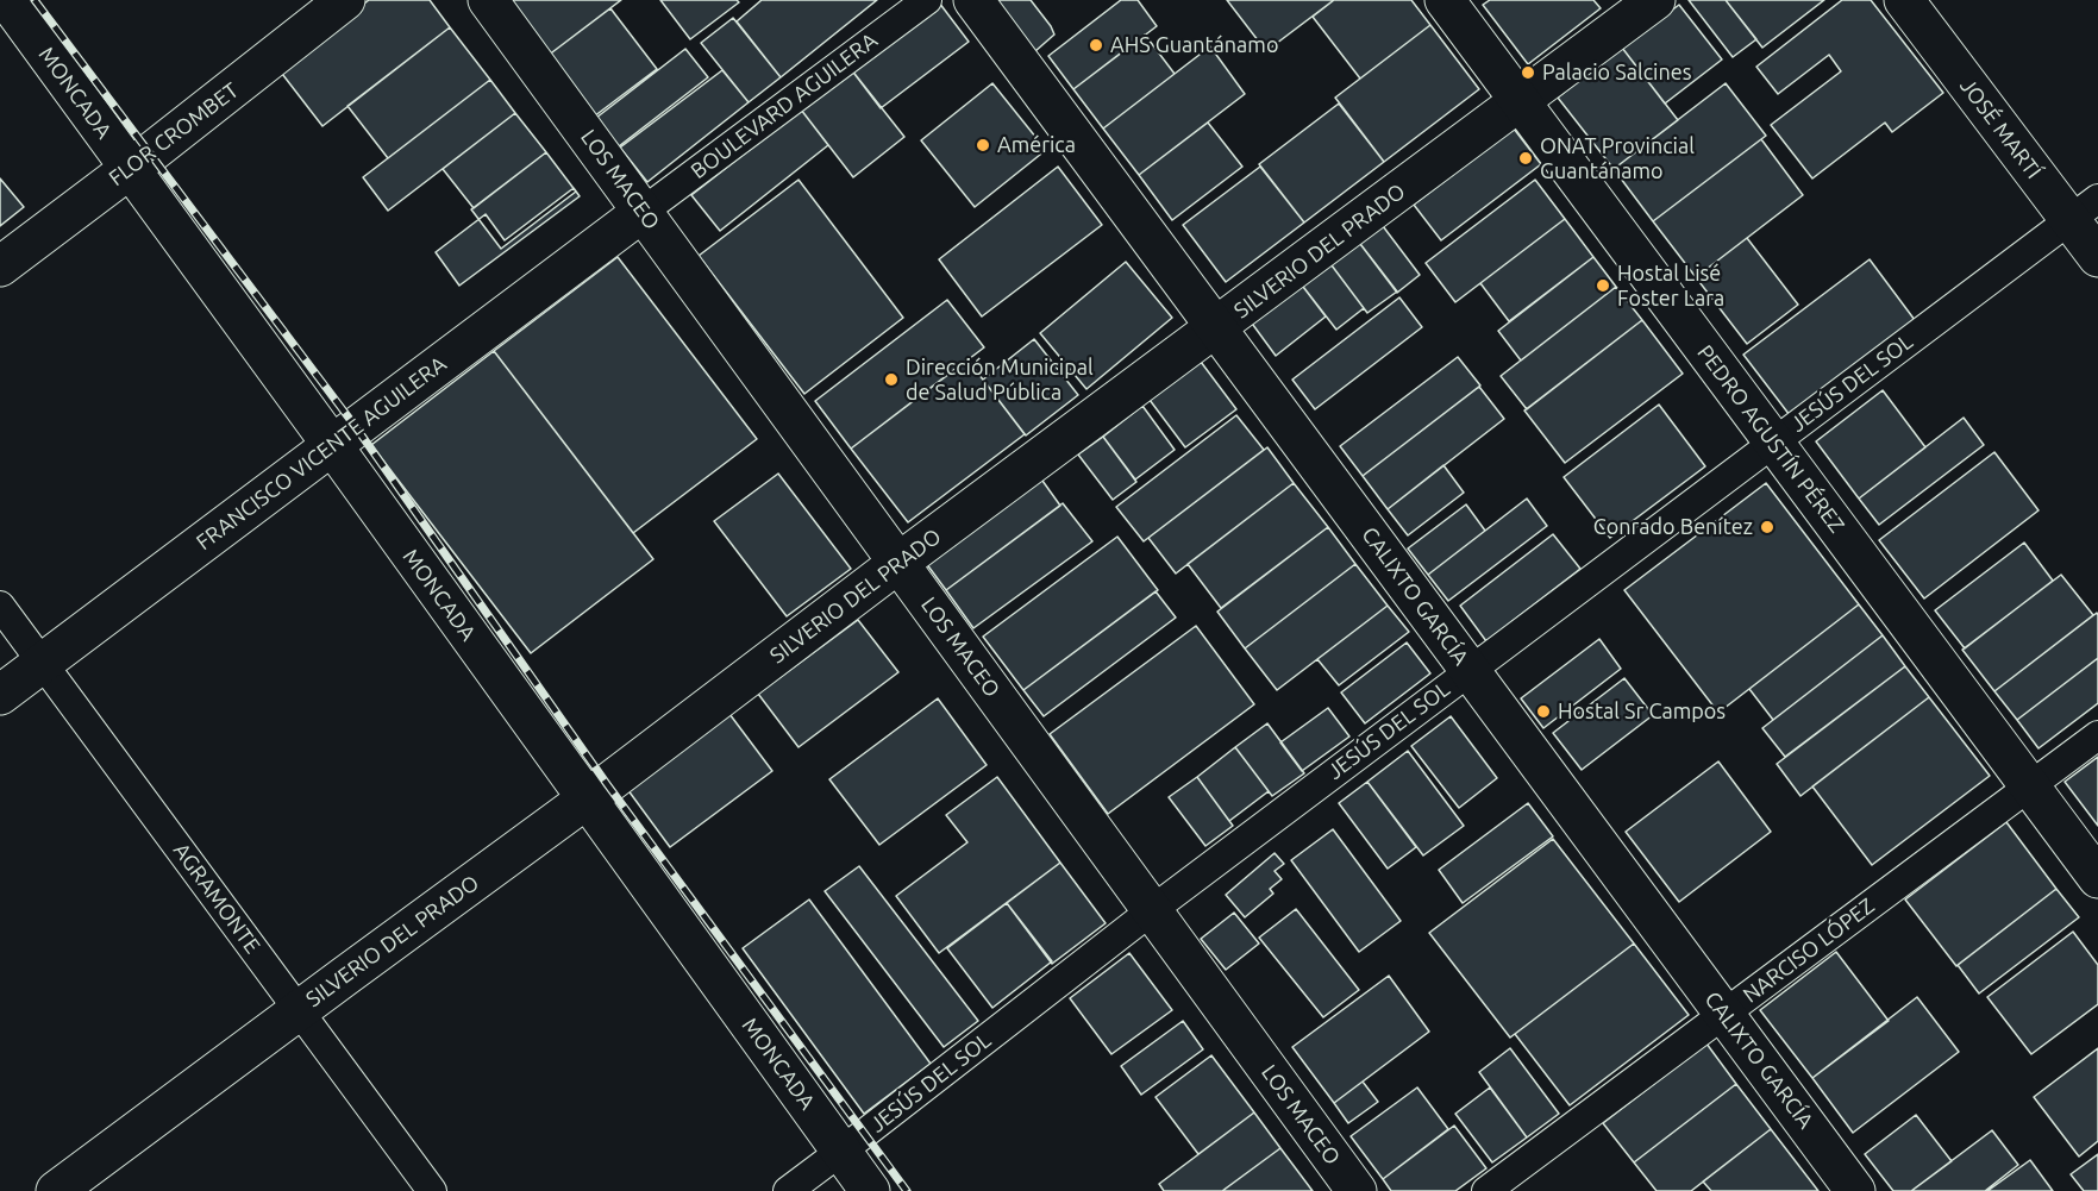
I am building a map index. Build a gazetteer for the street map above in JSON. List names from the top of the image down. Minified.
{"streets":{"main road":["MONCADA","JOSÉ MARTÍ","FLOR CROMBET","LOS MACEO","SILVERIO DEL PRADO","PEDRO AGUSTÍN PÉREZ","FRANCISCO VICENTE AGUILERA","CALIXTO GARCÍA"],"street":["BOULEVARD AGUILERA","JESÚS DEL SOL","AGRAMONTE","NARCISO LÓPEZ"]},"crossings":[["MONCADA","FLOR CROMBET"],["MONCADA","SILVERIO DEL PRADO"],["MONCADA","JESÚS DEL SOL"],["MONCADA","FRANCISCO VICENTE AGUILERA"],["BOULEVARD AGUILERA","LOS MACEO"],["BOULEVARD AGUILERA","FRANCISCO VICENTE AGUILERA"],["JOSÉ MARTÍ","JESÚS DEL SOL"],["LOS MACEO","SILVERIO DEL PRADO"],["LOS MACEO","JESÚS DEL SOL"],["LOS MACEO","FRANCISCO VICENTE AGUILERA"],["SILVERIO DEL PRADO","PEDRO AGUSTÍN PÉREZ"],["SILVERIO DEL PRADO","CALIXTO GARCÍA"],["SILVERIO DEL PRADO","AGRAMONTE"],["JESÚS DEL SOL","PEDRO AGUSTÍN PÉREZ"],["JESÚS DEL SOL","CALIXTO GARCÍA"],["PEDRO AGUSTÍN PÉREZ","NARCISO LÓPEZ"],["FRANCISCO VICENTE AGUILERA","AGRAMONTE"],["CALIXTO GARCÍA","NARCISO LÓPEZ"]],"places":["AHS Guantánamo","Palacio Salcines","América","ONAT Provincial Guantánamo","Hostal Lisé Foster Lara","Dirección Municipal de Salud Pública","Conrado Benítez","Hostal Sr Campos"]}
